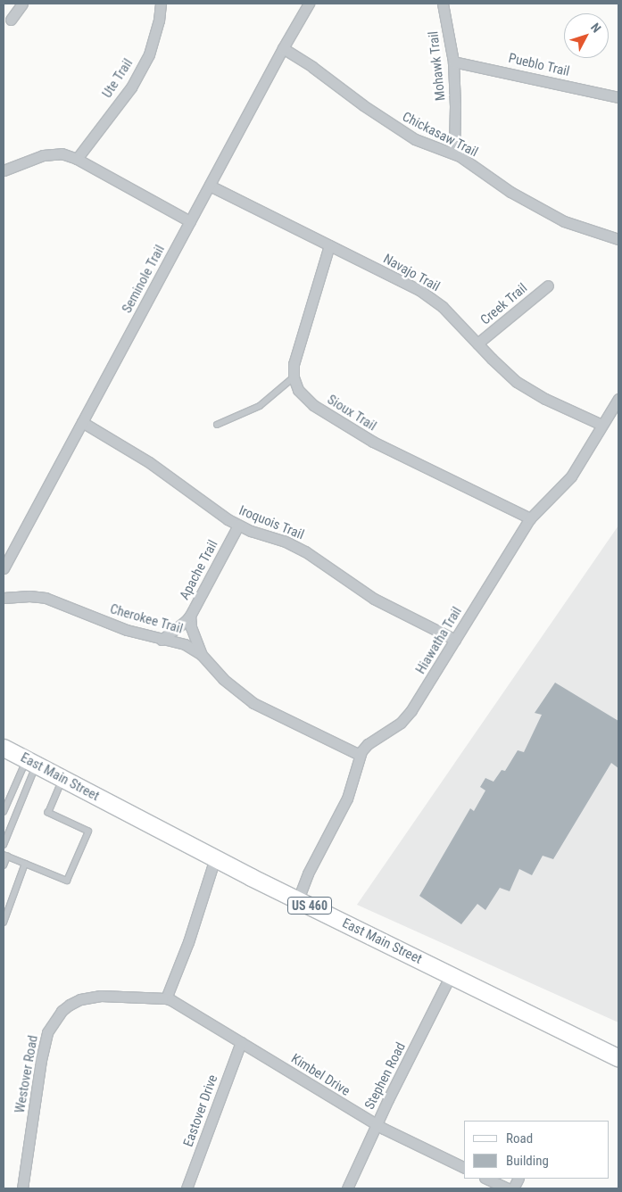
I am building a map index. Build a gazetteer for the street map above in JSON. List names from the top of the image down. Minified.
{"streets":{"main road":["East Main Street","US 460"],"street":["Pueblo Trail","Mohawk Trail","Ute Trail","Chickasaw Trail","Navajo Trail","Seminole Trail","Creek Trail","Sioux Trail","Iroquois Trail","Apache Trail","Cherokee Trail","Hiawatha Trail","Westover Road","Kimbel Drive","Stephen Road","Eastover Drive"]},"crossings":[["Pueblo Trail","Mohawk Trail"],["Mohawk Trail","Chickasaw Trail"],["Chickasaw Trail","Seminole Trail"],["Navajo Trail","Seminole Trail"],["Navajo Trail","Creek Trail"],["Navajo Trail","Hiawatha Trail"],["Seminole Trail","Iroquois Trail"],["Sioux Trail","Hiawatha Trail"],["Iroquois Trail","Apache Trail"],["Iroquois Trail","Hiawatha Trail"],["Apache Trail","Cherokee Trail"],["Cherokee Trail","Hiawatha Trail"],["East Main Street","Stephen Road"],["Westover Road","Kimbel Drive"],["Kimbel Drive","Stephen Road"],["Kimbel Drive","Eastover Drive"]],"legend":["Road","Building"],"north":"top right"}
